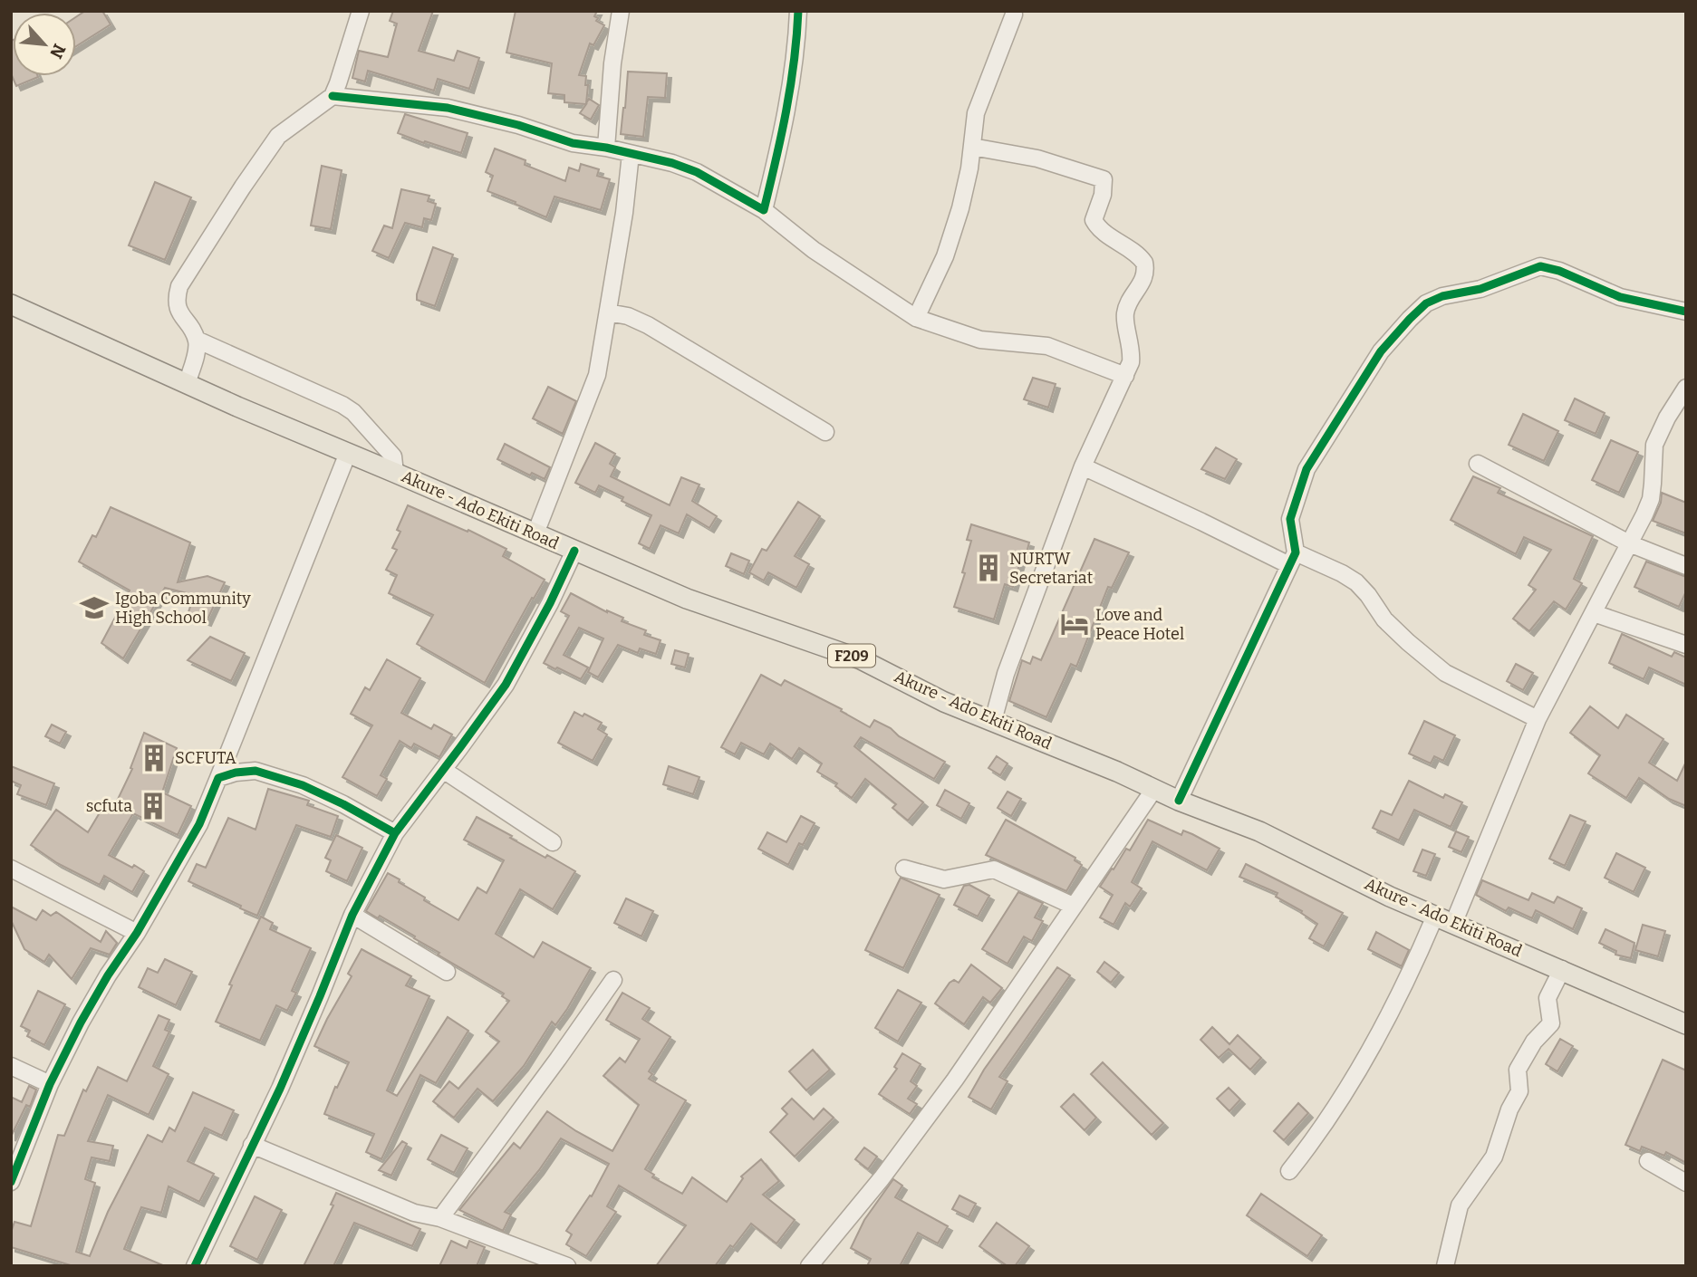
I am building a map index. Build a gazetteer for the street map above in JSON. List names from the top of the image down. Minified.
{"streets":{"main road":["Akure - Ado Ekiti Road","F209"]},"places":{"building":["NURTW Secretariat","SCFUTA","scfuta"],"school or university":["Igoba Community High School"],"hotel":["Love and Peace Hotel"]},"north":"bottom right"}
